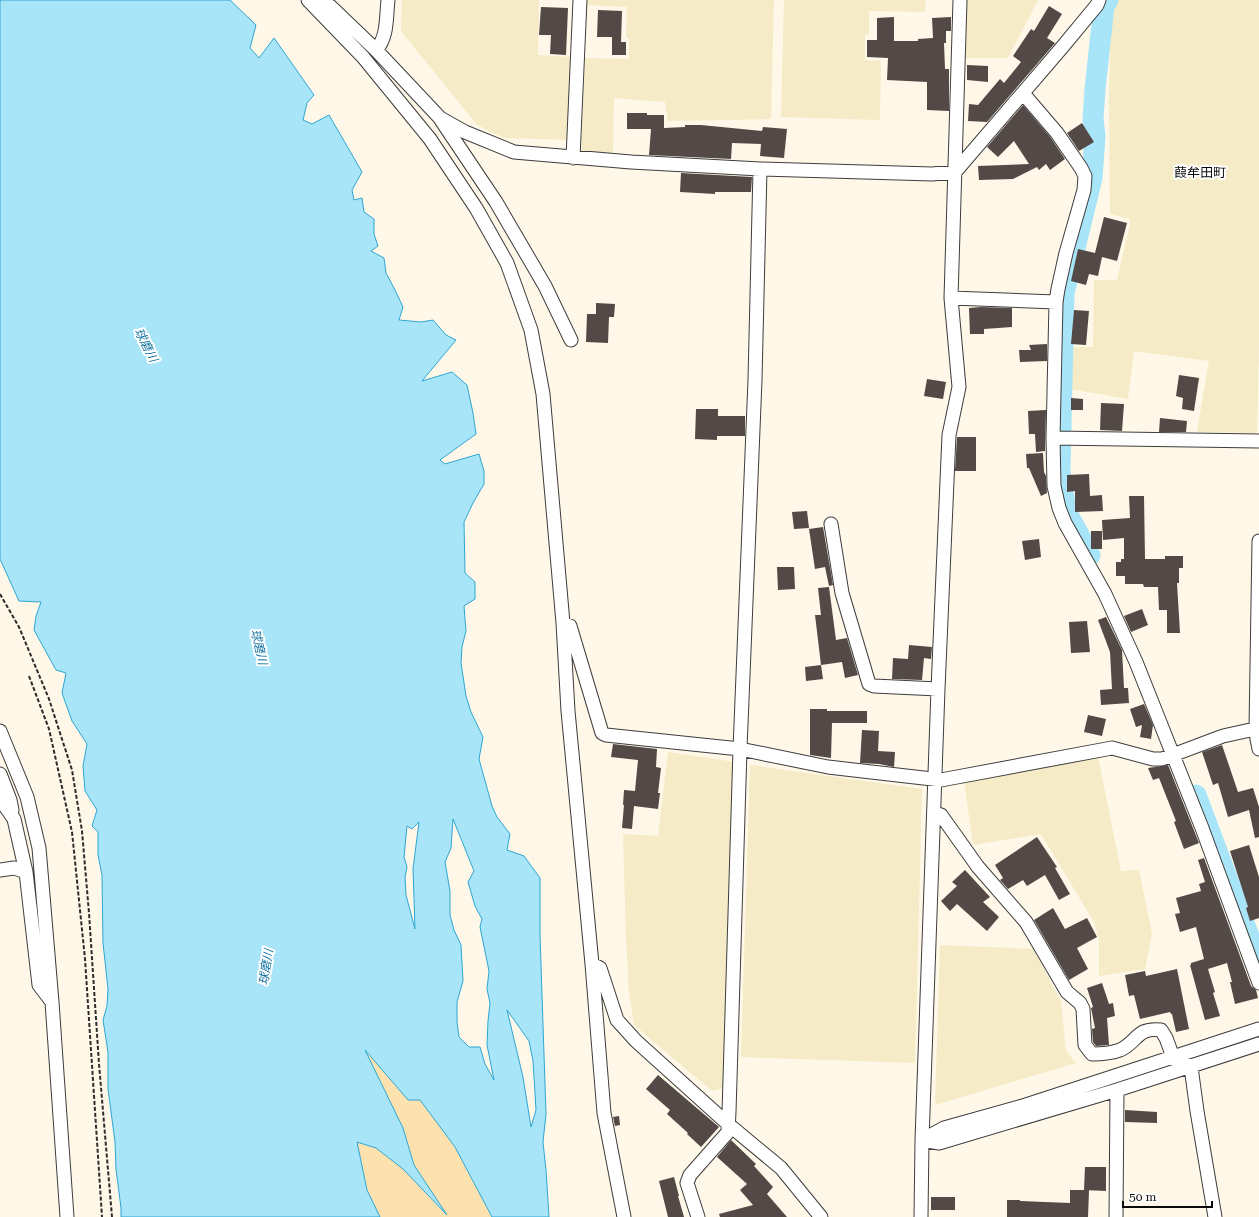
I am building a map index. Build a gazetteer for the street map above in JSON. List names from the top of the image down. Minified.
{"districts":["葭牟田町"],"water":["球磨川"],"scale_bar":"50 m"}
